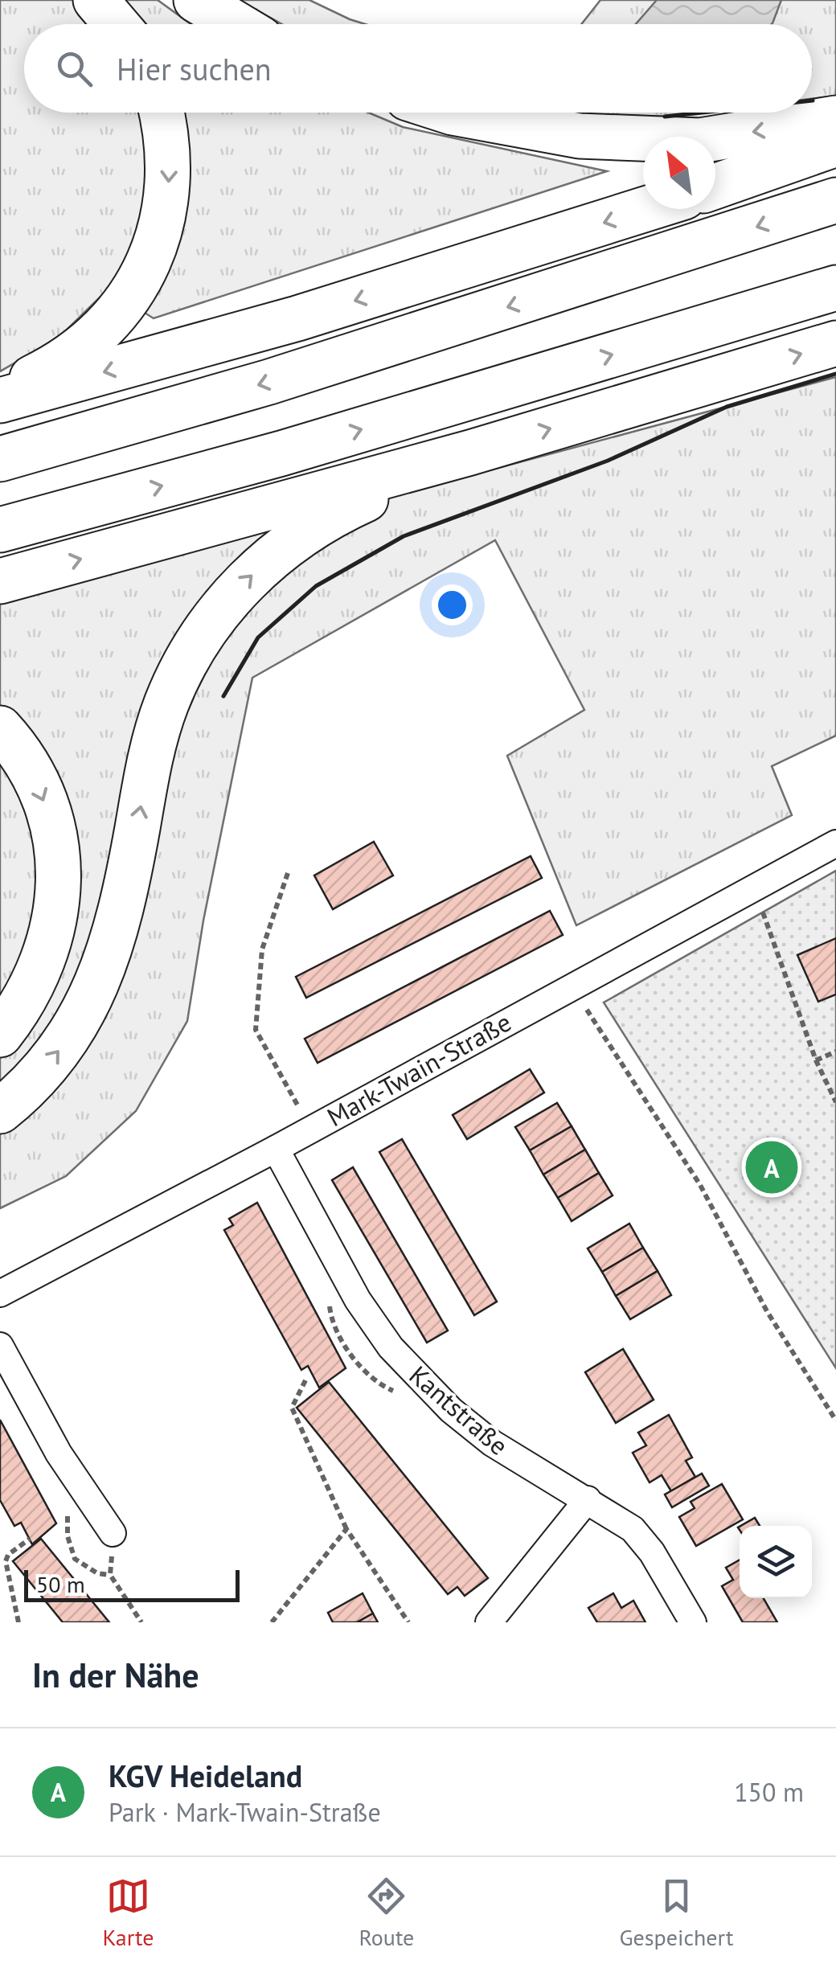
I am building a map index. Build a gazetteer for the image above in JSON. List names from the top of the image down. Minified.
{"streets":{"street":["Mark-Twain-Straße","Kantstraße"]},"crossings":[["Mark-Twain-Straße","Kantstraße"]],"scale_bar":"50 m","north":"top left","page":{"search":"Hier suchen","pins":"A","scale":"50 m","heading":"In der Nähe","list":[{"mark":"A","name":"KGV Heideland","note":"Park · Mark-Twain-Straße","value":"150 m"}],"nav":["Karte","Route","Gespeichert"]}}
